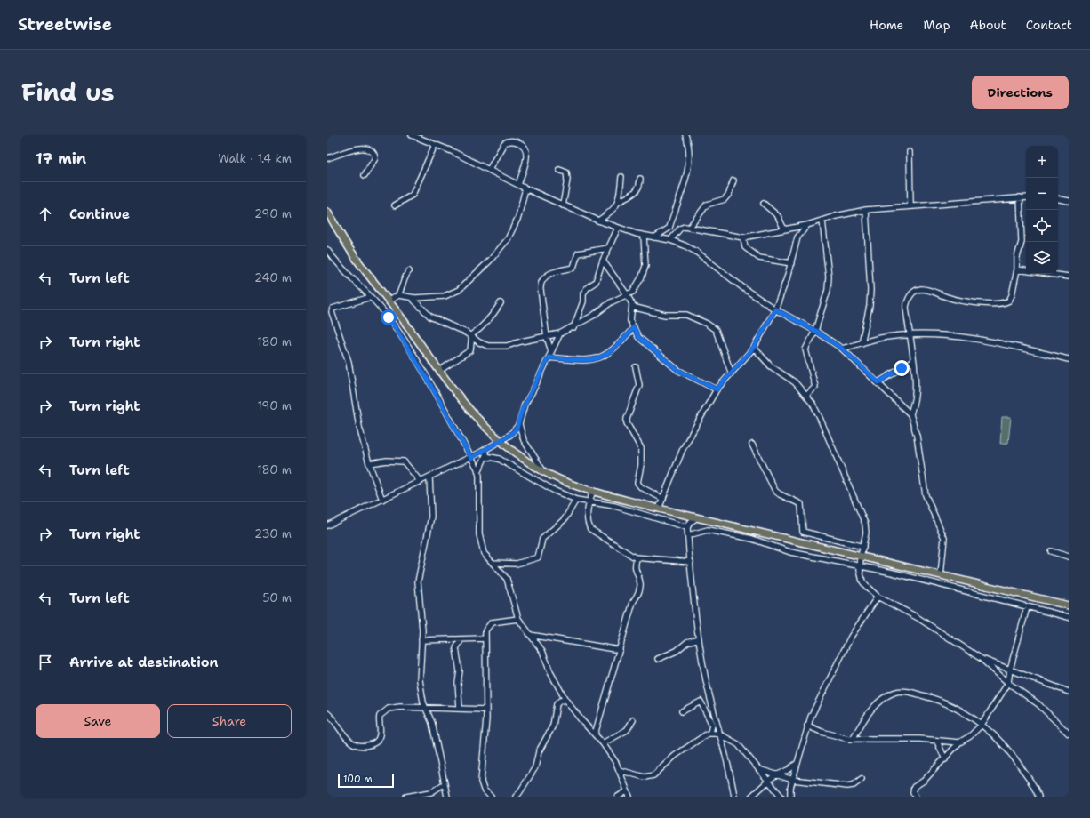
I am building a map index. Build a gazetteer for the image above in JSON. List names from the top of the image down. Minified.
{"scale_bar":"100 m","page":{"header":"Streetwise","nav":["Home","Map","About","Contact"],"title":"Find us","buttons":["Directions",["Save","Share"]],"heading":["17 min","Walk · 1.4 km"],"map_buttons":["+","−"],"list":[["Continue","290 m"],["Turn left","240 m"],["Turn right","180 m"],["Turn right","190 m"],["Turn left","180 m"],["Turn right","230 m"],["Turn left","50 m"],"Arrive at destination"],"scale":"100 m"}}
